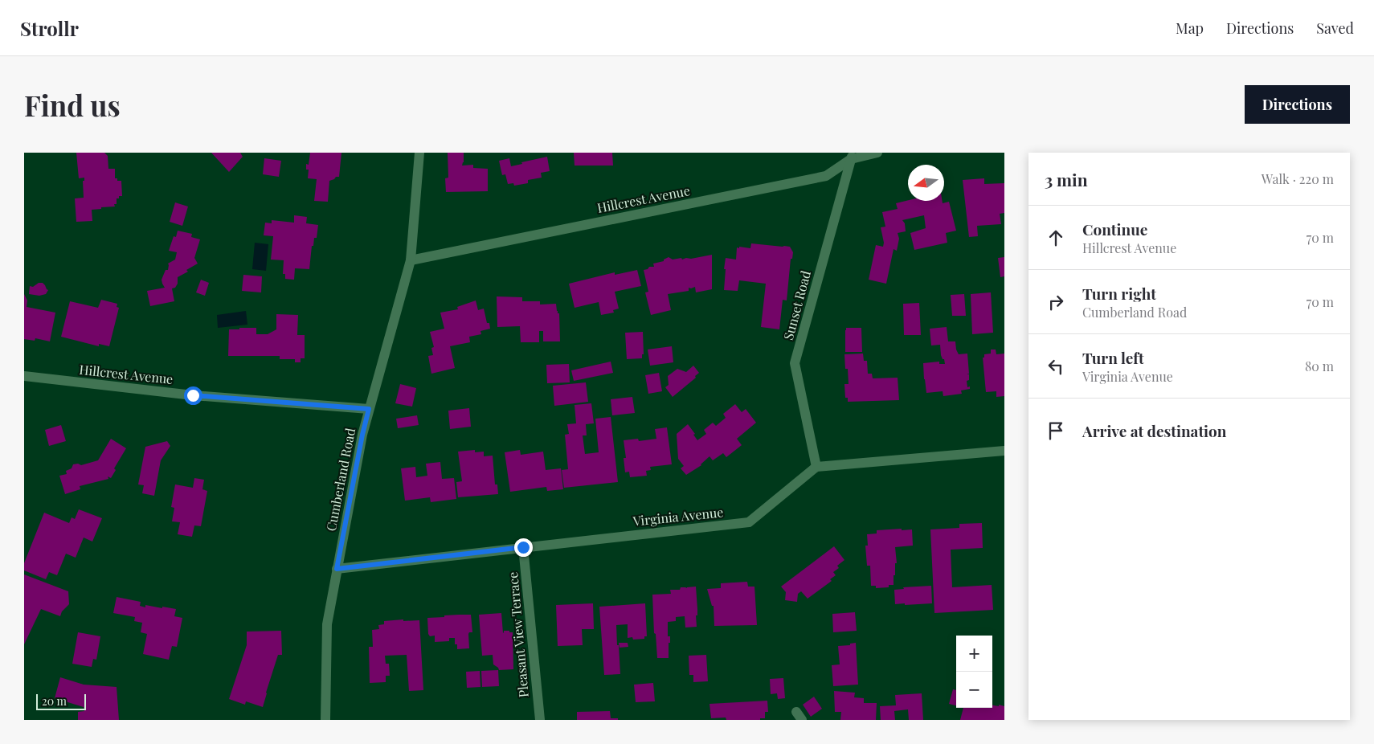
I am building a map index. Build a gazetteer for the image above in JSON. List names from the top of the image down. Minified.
{"streets":{"street":["Hillcrest Avenue","Sunset Road","Cumberland Road","Virginia Avenue","Pleasant View Terrace"]},"crossings":[["Hillcrest Avenue","Sunset Road"],["Hillcrest Avenue","Cumberland Road"],["Sunset Road","Virginia Avenue"],["Cumberland Road","Virginia Avenue"],["Virginia Avenue","Pleasant View Terrace"]],"scale_bar":"20 m","north":"left","page":{"header":"Strollr","nav":["Map","Directions","Saved"],"buttons":"Directions","title":"Find us","heading":["3 min","Walk · 220 m"],"list":[["Continue","Hillcrest Avenue","70 m"],["Turn right","Cumberland Road","70 m"],["Turn left","Virginia Avenue","80 m"],"Arrive at destination"],"map_buttons":["+","−"],"scale":"20 m"}}
